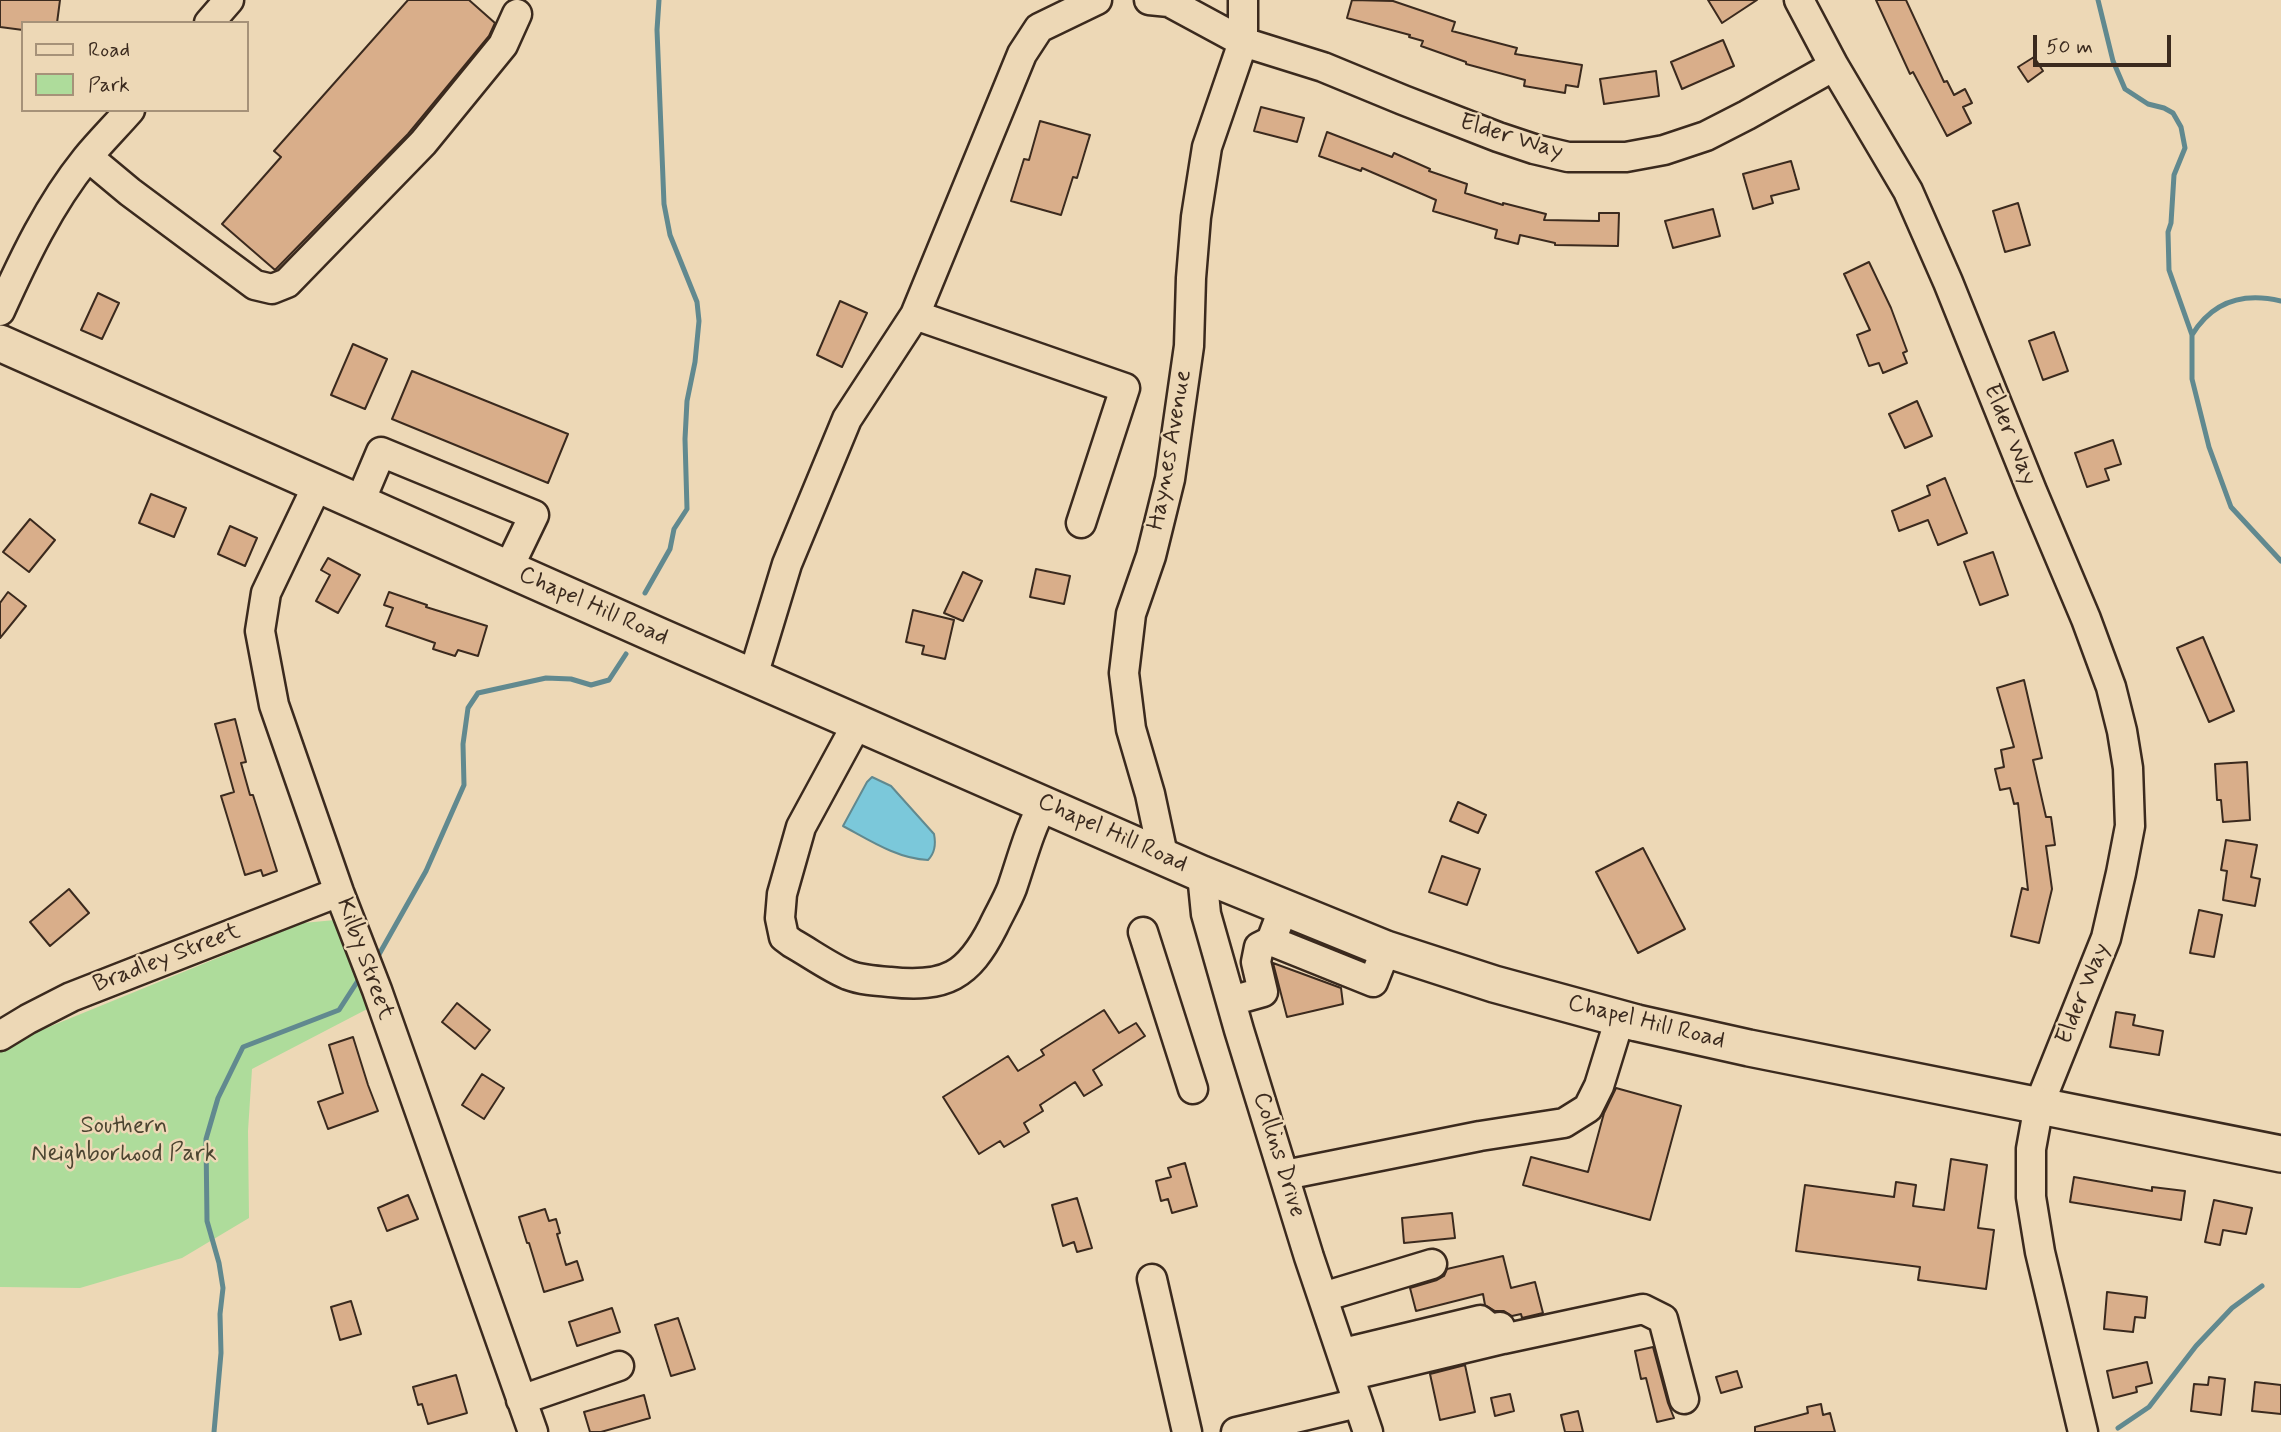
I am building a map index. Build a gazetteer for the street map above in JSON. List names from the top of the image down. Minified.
{"streets":{"main road":["Chapel Hill Road"],"street":["Elder Way","Haynes Avenue","Bradley Street","Kilby Street","Collins Drive"]},"crossings":[["Elder Way","Haynes Avenue"],["Elder Way","Chapel Hill Road"],["Haynes Avenue","Chapel Hill Road"],["Chapel Hill Road","Kilby Street"],["Chapel Hill Road","Collins Drive"],["Bradley Street","Kilby Street"]],"parks":["Southern Neighborhood Park"],"legend":["Road","Park"],"scale_bar":"50 m"}
